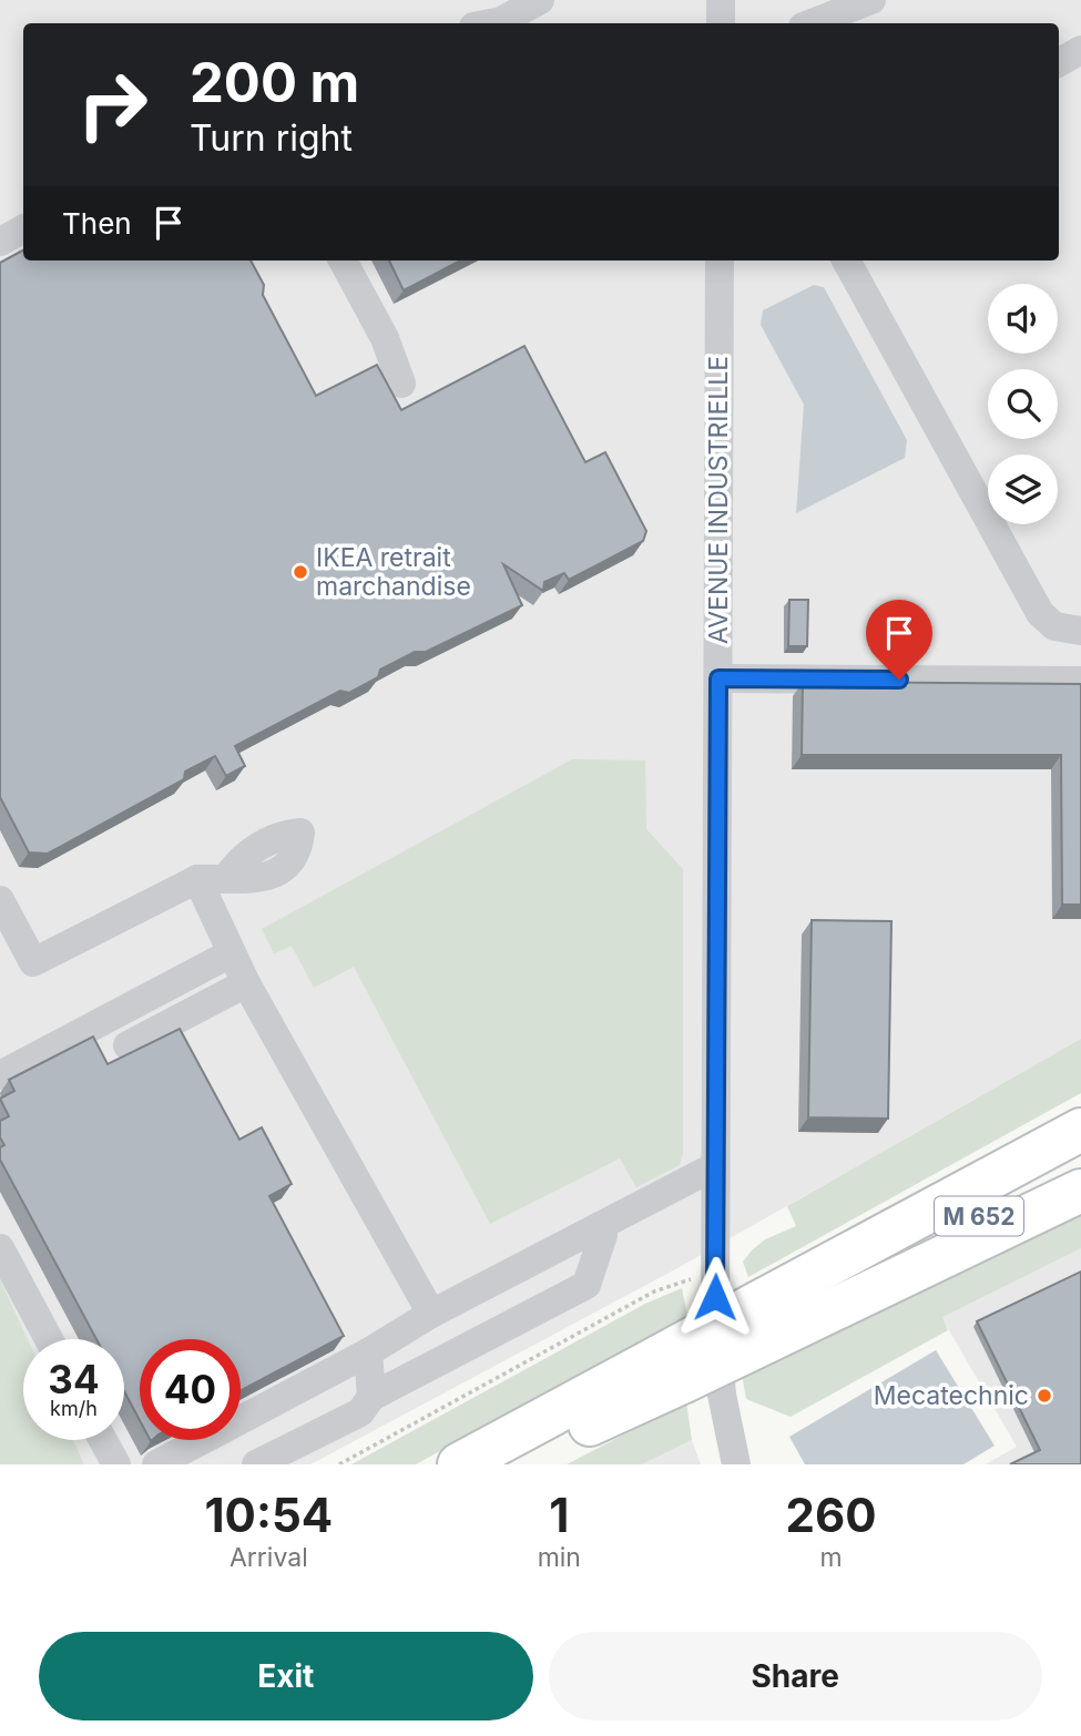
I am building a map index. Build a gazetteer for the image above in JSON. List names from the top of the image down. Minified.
{"streets":{"highway":["M 652"],"street":["AVENUE INDUSTRIELLE"]},"crossings":[["AVENUE INDUSTRIELLE","M 652"]],"places":["IKEA retrait marchandise","Mecatechnic"],"page":{"turn":["200 m","Turn right"],"then":"Then","speed":"34 km/h","limit":"40","eta":["10:54","Arrival","1","min","260","m"],"buttons":["Exit","Share"]}}
